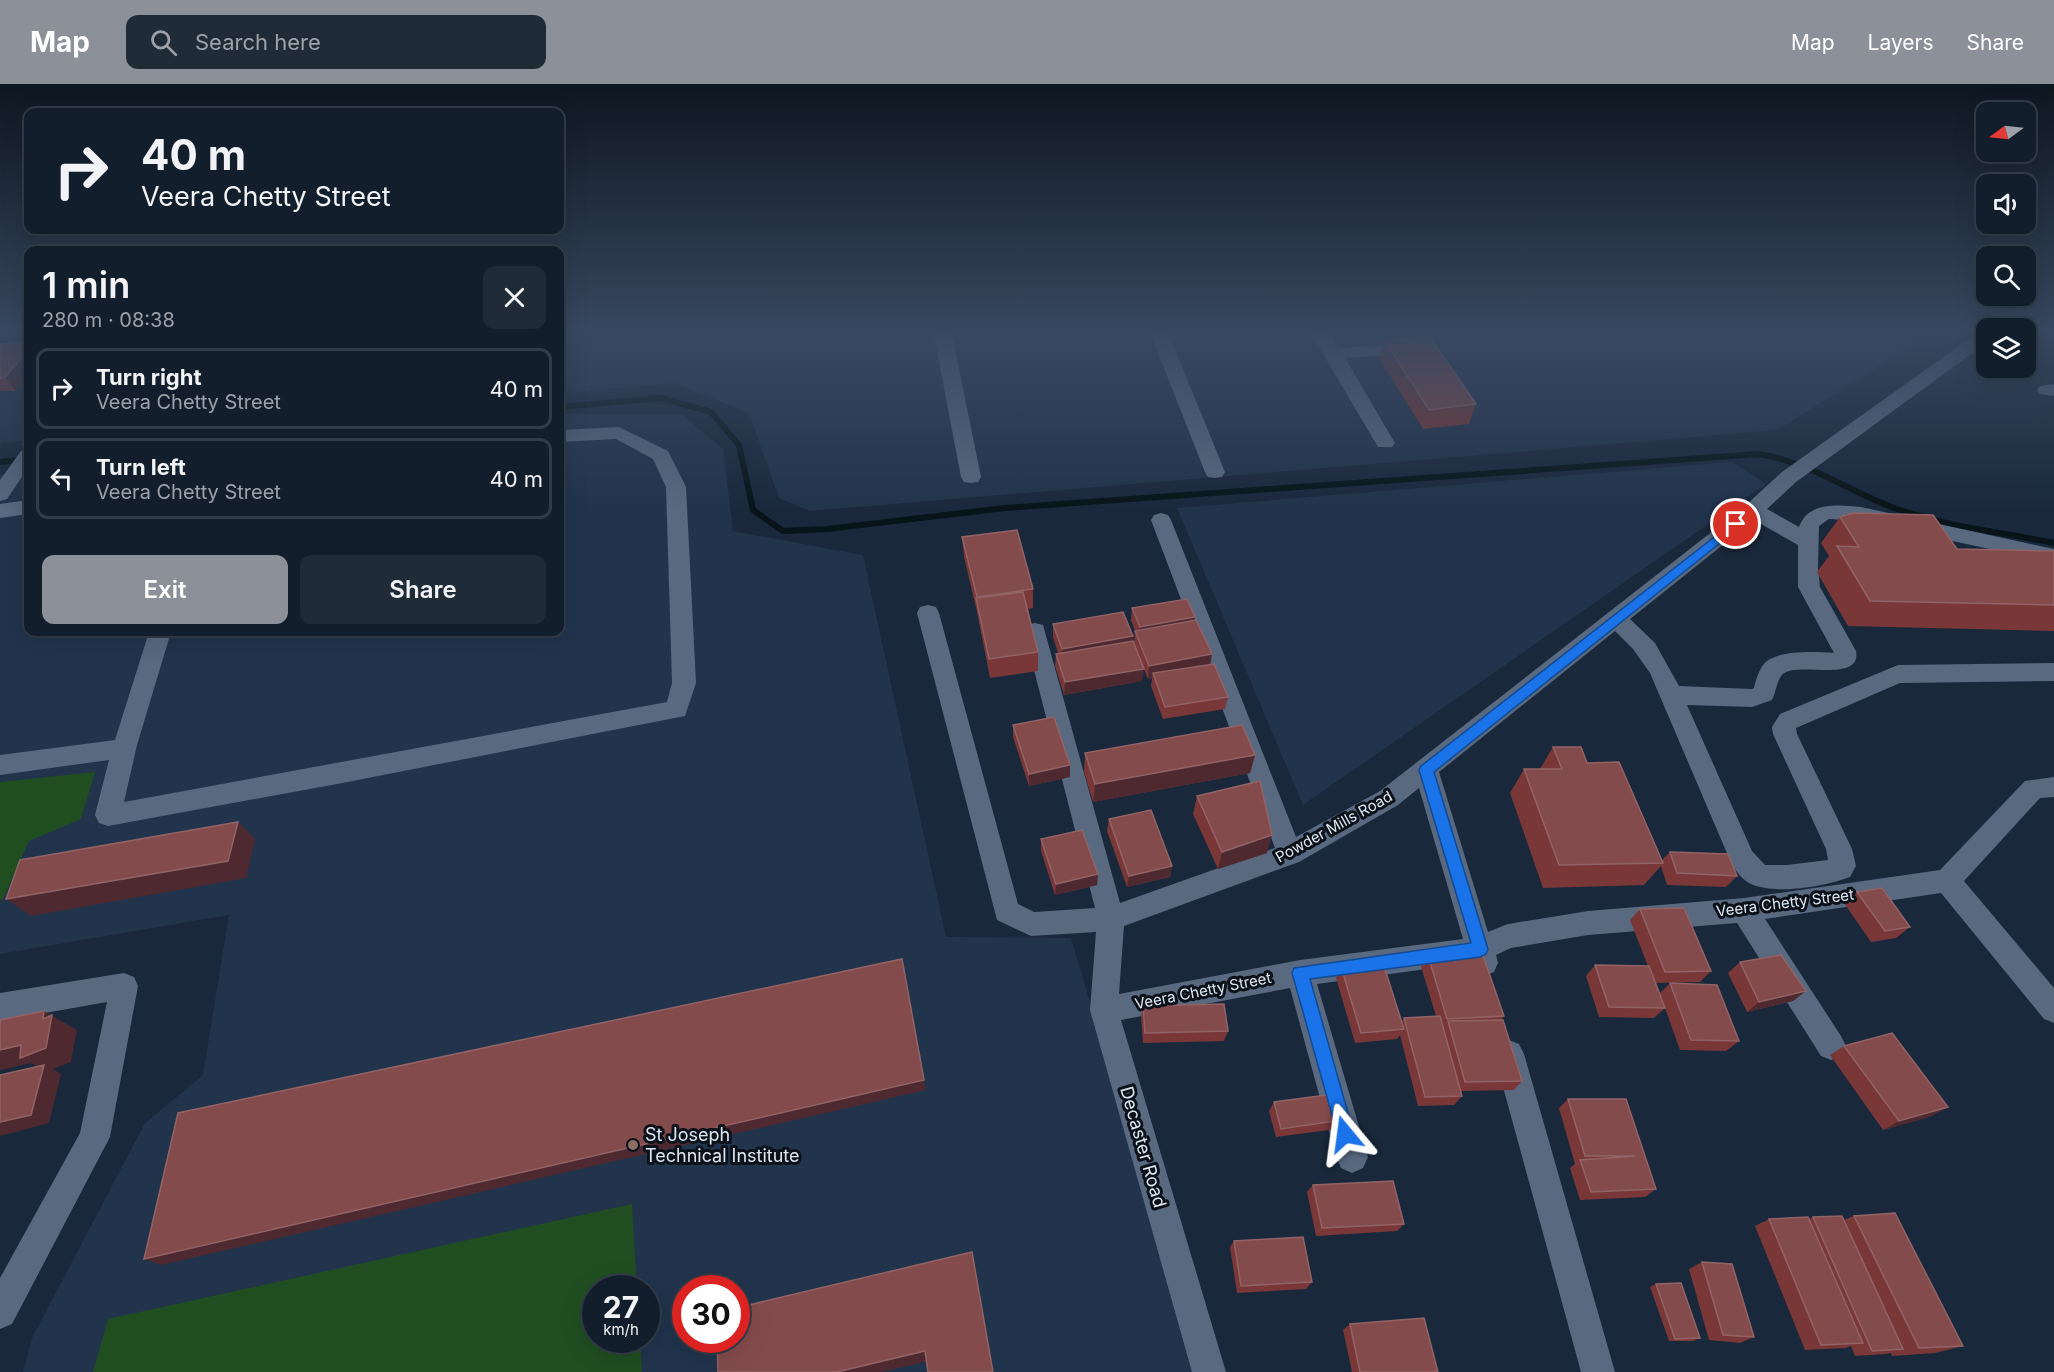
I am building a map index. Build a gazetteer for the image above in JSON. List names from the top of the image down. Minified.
{"streets":{"street":["Powder Mills Road","Veera Chetty Street","Decaster Road"]},"crossings":[["Powder Mills Road","Decaster Road"],["Veera Chetty Street","Decaster Road"]],"places":["St Joseph Technical Institute"],"north":"left","page":{"header":"Map","search":"Search here","nav":["Map","Layers","Share"],"turn":["40 m","Veera Chetty Street"],"heading":["1 min","280 m · 08:38"],"list":[{"name":"Turn right","note":"Veera Chetty Street","value":"40 m"},{"name":"Turn left","note":"Veera Chetty Street","value":"40 m"}],"buttons":["Exit","Share"],"speed":"27 km/h","limit":"30"}}
